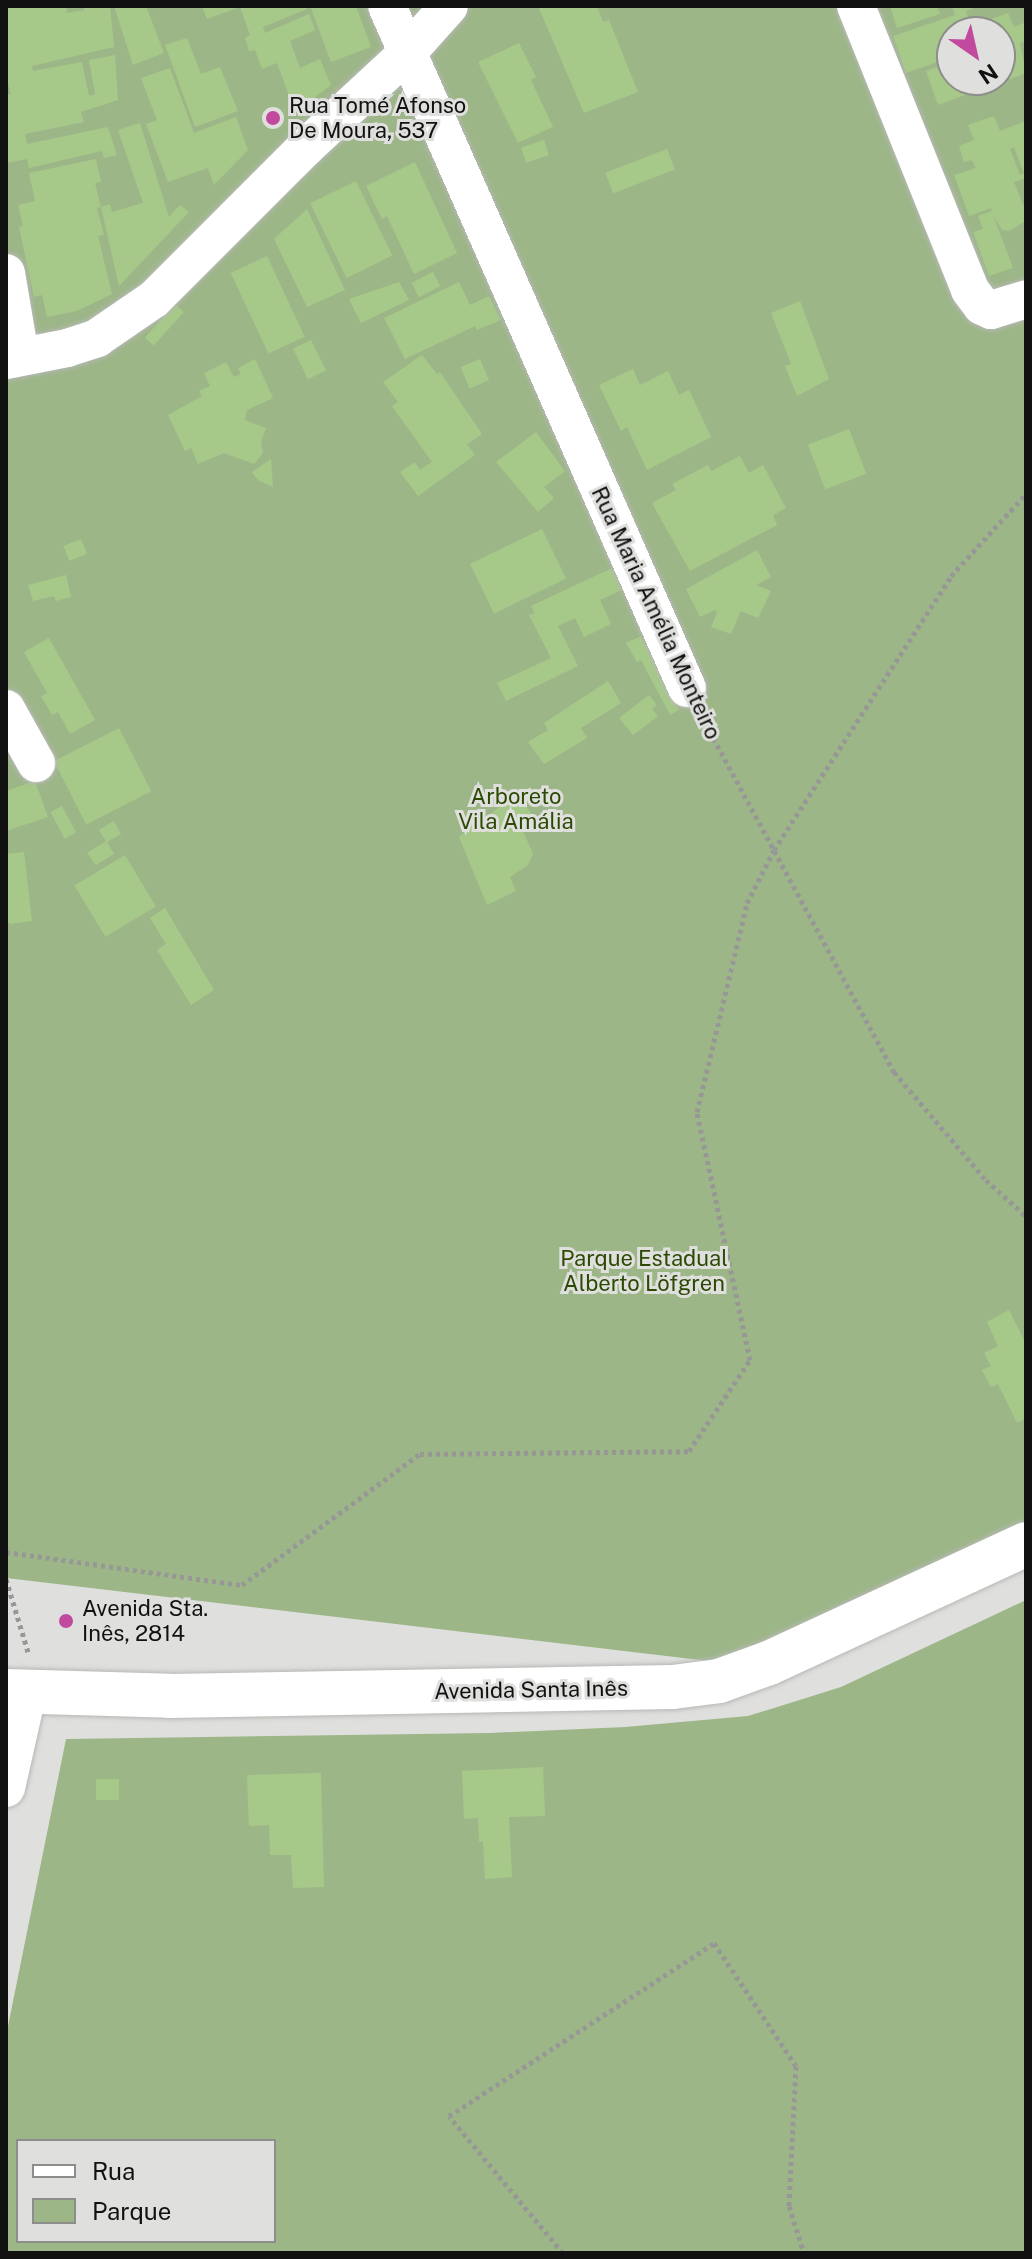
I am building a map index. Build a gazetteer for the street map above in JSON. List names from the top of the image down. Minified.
{"streets":{"main road":["Avenida Santa Inês"],"street":["Rua Maria Amélia Monteiro"]},"parks":["Arboreto Vila Amália","Parque Estadual Alberto Löfgren"],"places":["Rua Tomé Afonso De Moura, 537","Avenida Sta. Inês, 2814"],"legend":["Rua","Parque"],"north":"bottom right"}
